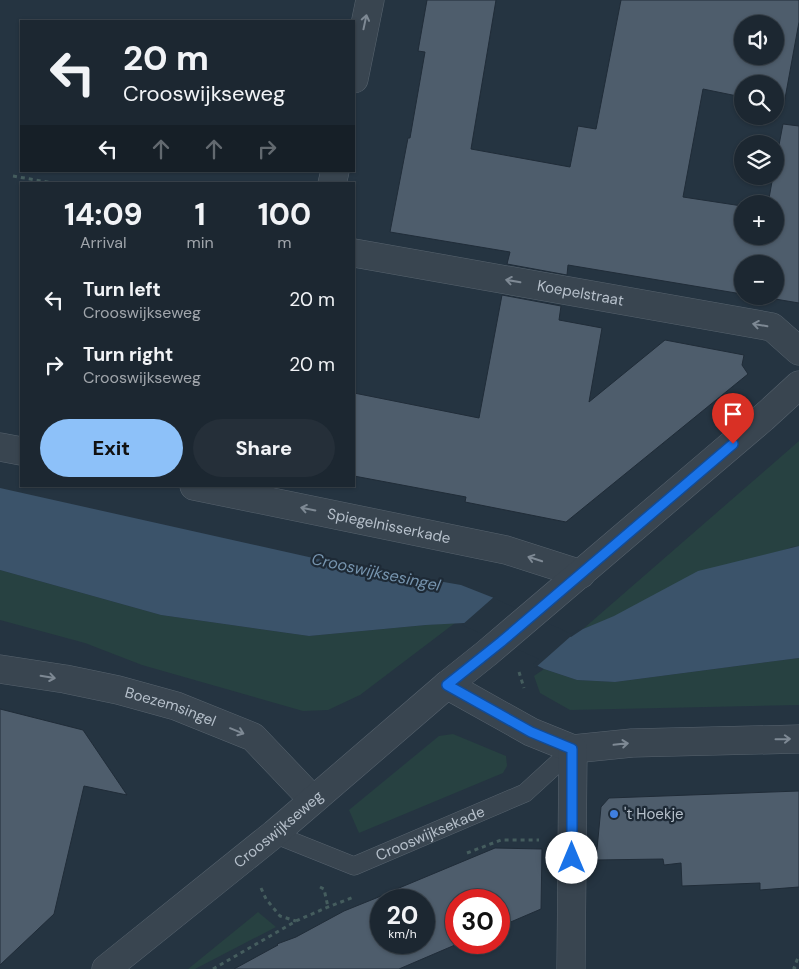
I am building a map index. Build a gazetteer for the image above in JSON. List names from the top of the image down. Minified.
{"streets":{"street":["Koepelstraat","Spiegelnisserkade","Boezemsingel","Crooswijkseweg"],"lane":["Crooswijksekade"]},"crossings":[["Spiegelnisserkade","Crooswijkseweg"],["Boezemsingel","Crooswijkseweg"],["Crooswijkseweg","Crooswijksekade"]],"one_way":["Koepelstraat","Spiegelnisserkade","Boezemsingel"],"water":["Crooswijksesingel"],"places":["'t Hoekje"],"page":{"map_buttons":["+","−"],"turn":["20 m","Crooswijkseweg"],"eta":["14:09","Arrival","1","min","100","m"],"list":[{"name":"Turn left","note":"Crooswijkseweg","value":"20 m"},{"name":"Turn right","note":"Crooswijkseweg","value":"20 m"}],"buttons":["Exit","Share"],"speed":"20 km/h","limit":"30"}}
